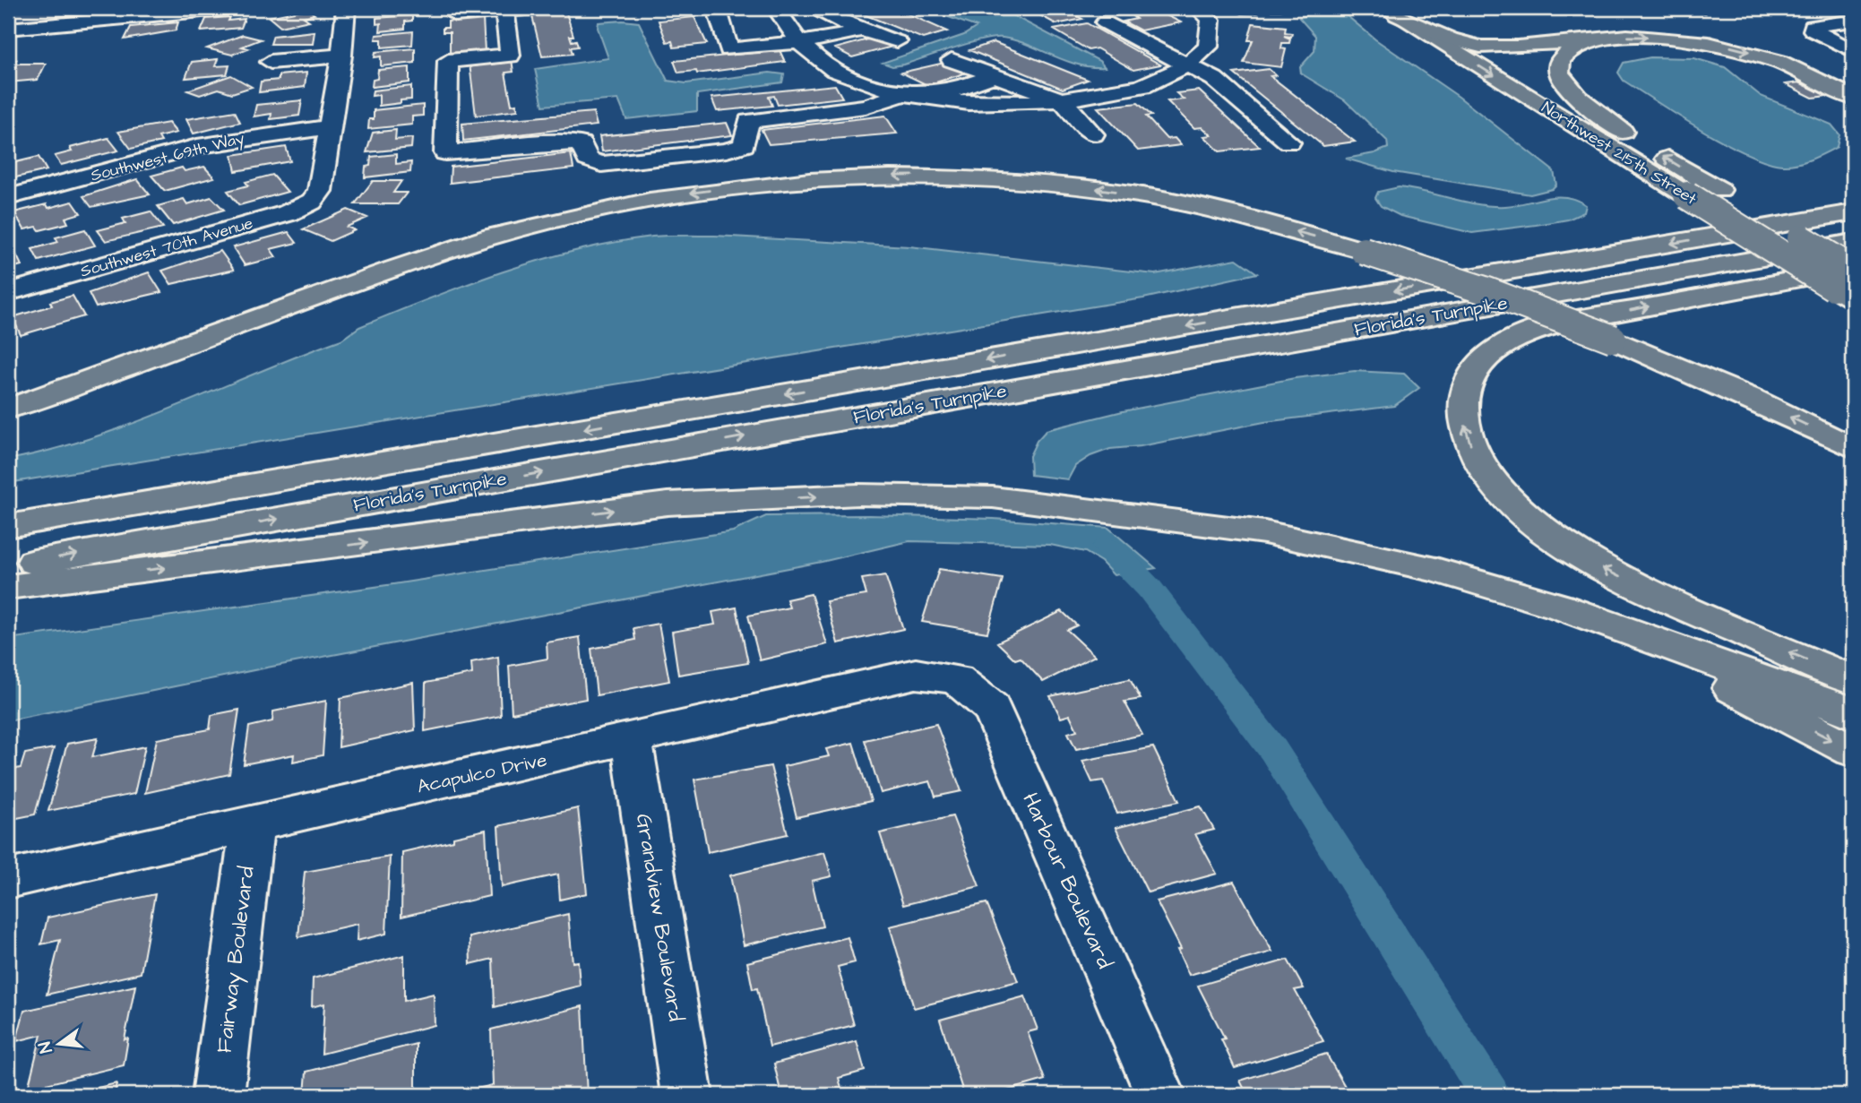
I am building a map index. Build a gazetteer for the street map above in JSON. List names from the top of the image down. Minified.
{"streets":{"main road":["Northwest 215th Street","Florida's Turnpike"],"street":["Southwest 69th Way","Southwest 70th Avenue","Acapulco Drive","Harbour Boulevard","Grandview Boulevard","Fairway Boulevard"]},"crossings":[["Southwest 69th Way","Southwest 70th Avenue"],["Acapulco Drive","Harbour Boulevard"],["Acapulco Drive","Grandview Boulevard"],["Acapulco Drive","Fairway Boulevard"]],"north":"left"}
